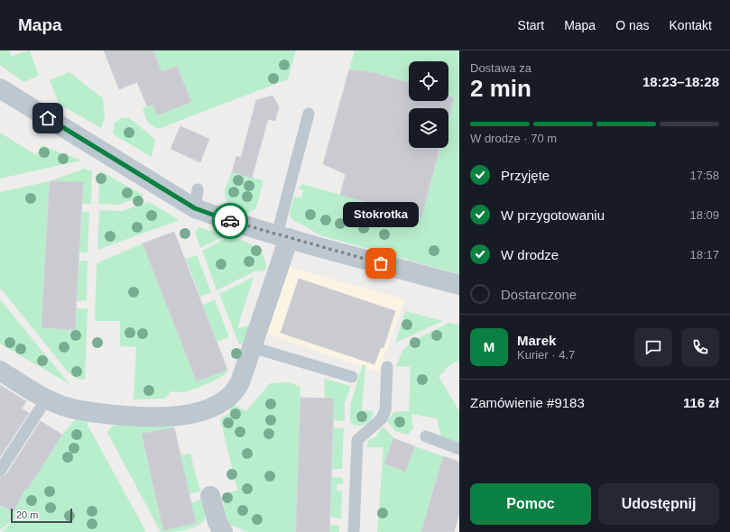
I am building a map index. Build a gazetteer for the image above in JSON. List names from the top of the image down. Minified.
{"places":["Stokrotka"],"scale_bar":"20 m","page":{"header":"Mapa","nav":["Start","Mapa","O nas","Kontakt"],"heading":["2 min","Dostawa za","18:23–18:28"],"panel":["Marek","Kurier · 4.7","Zamówienie #9183","116 zł"],"bar":"W drodze · 70 m","list":[["Przyjęte","17:58"],["W przygotowaniu","18:09"],["W drodze","18:17"],"Dostarczone"],"bubble":"Stokrotka","round":"M","buttons":["Pomoc","Udostępnij"],"scale":"20 m"}}
